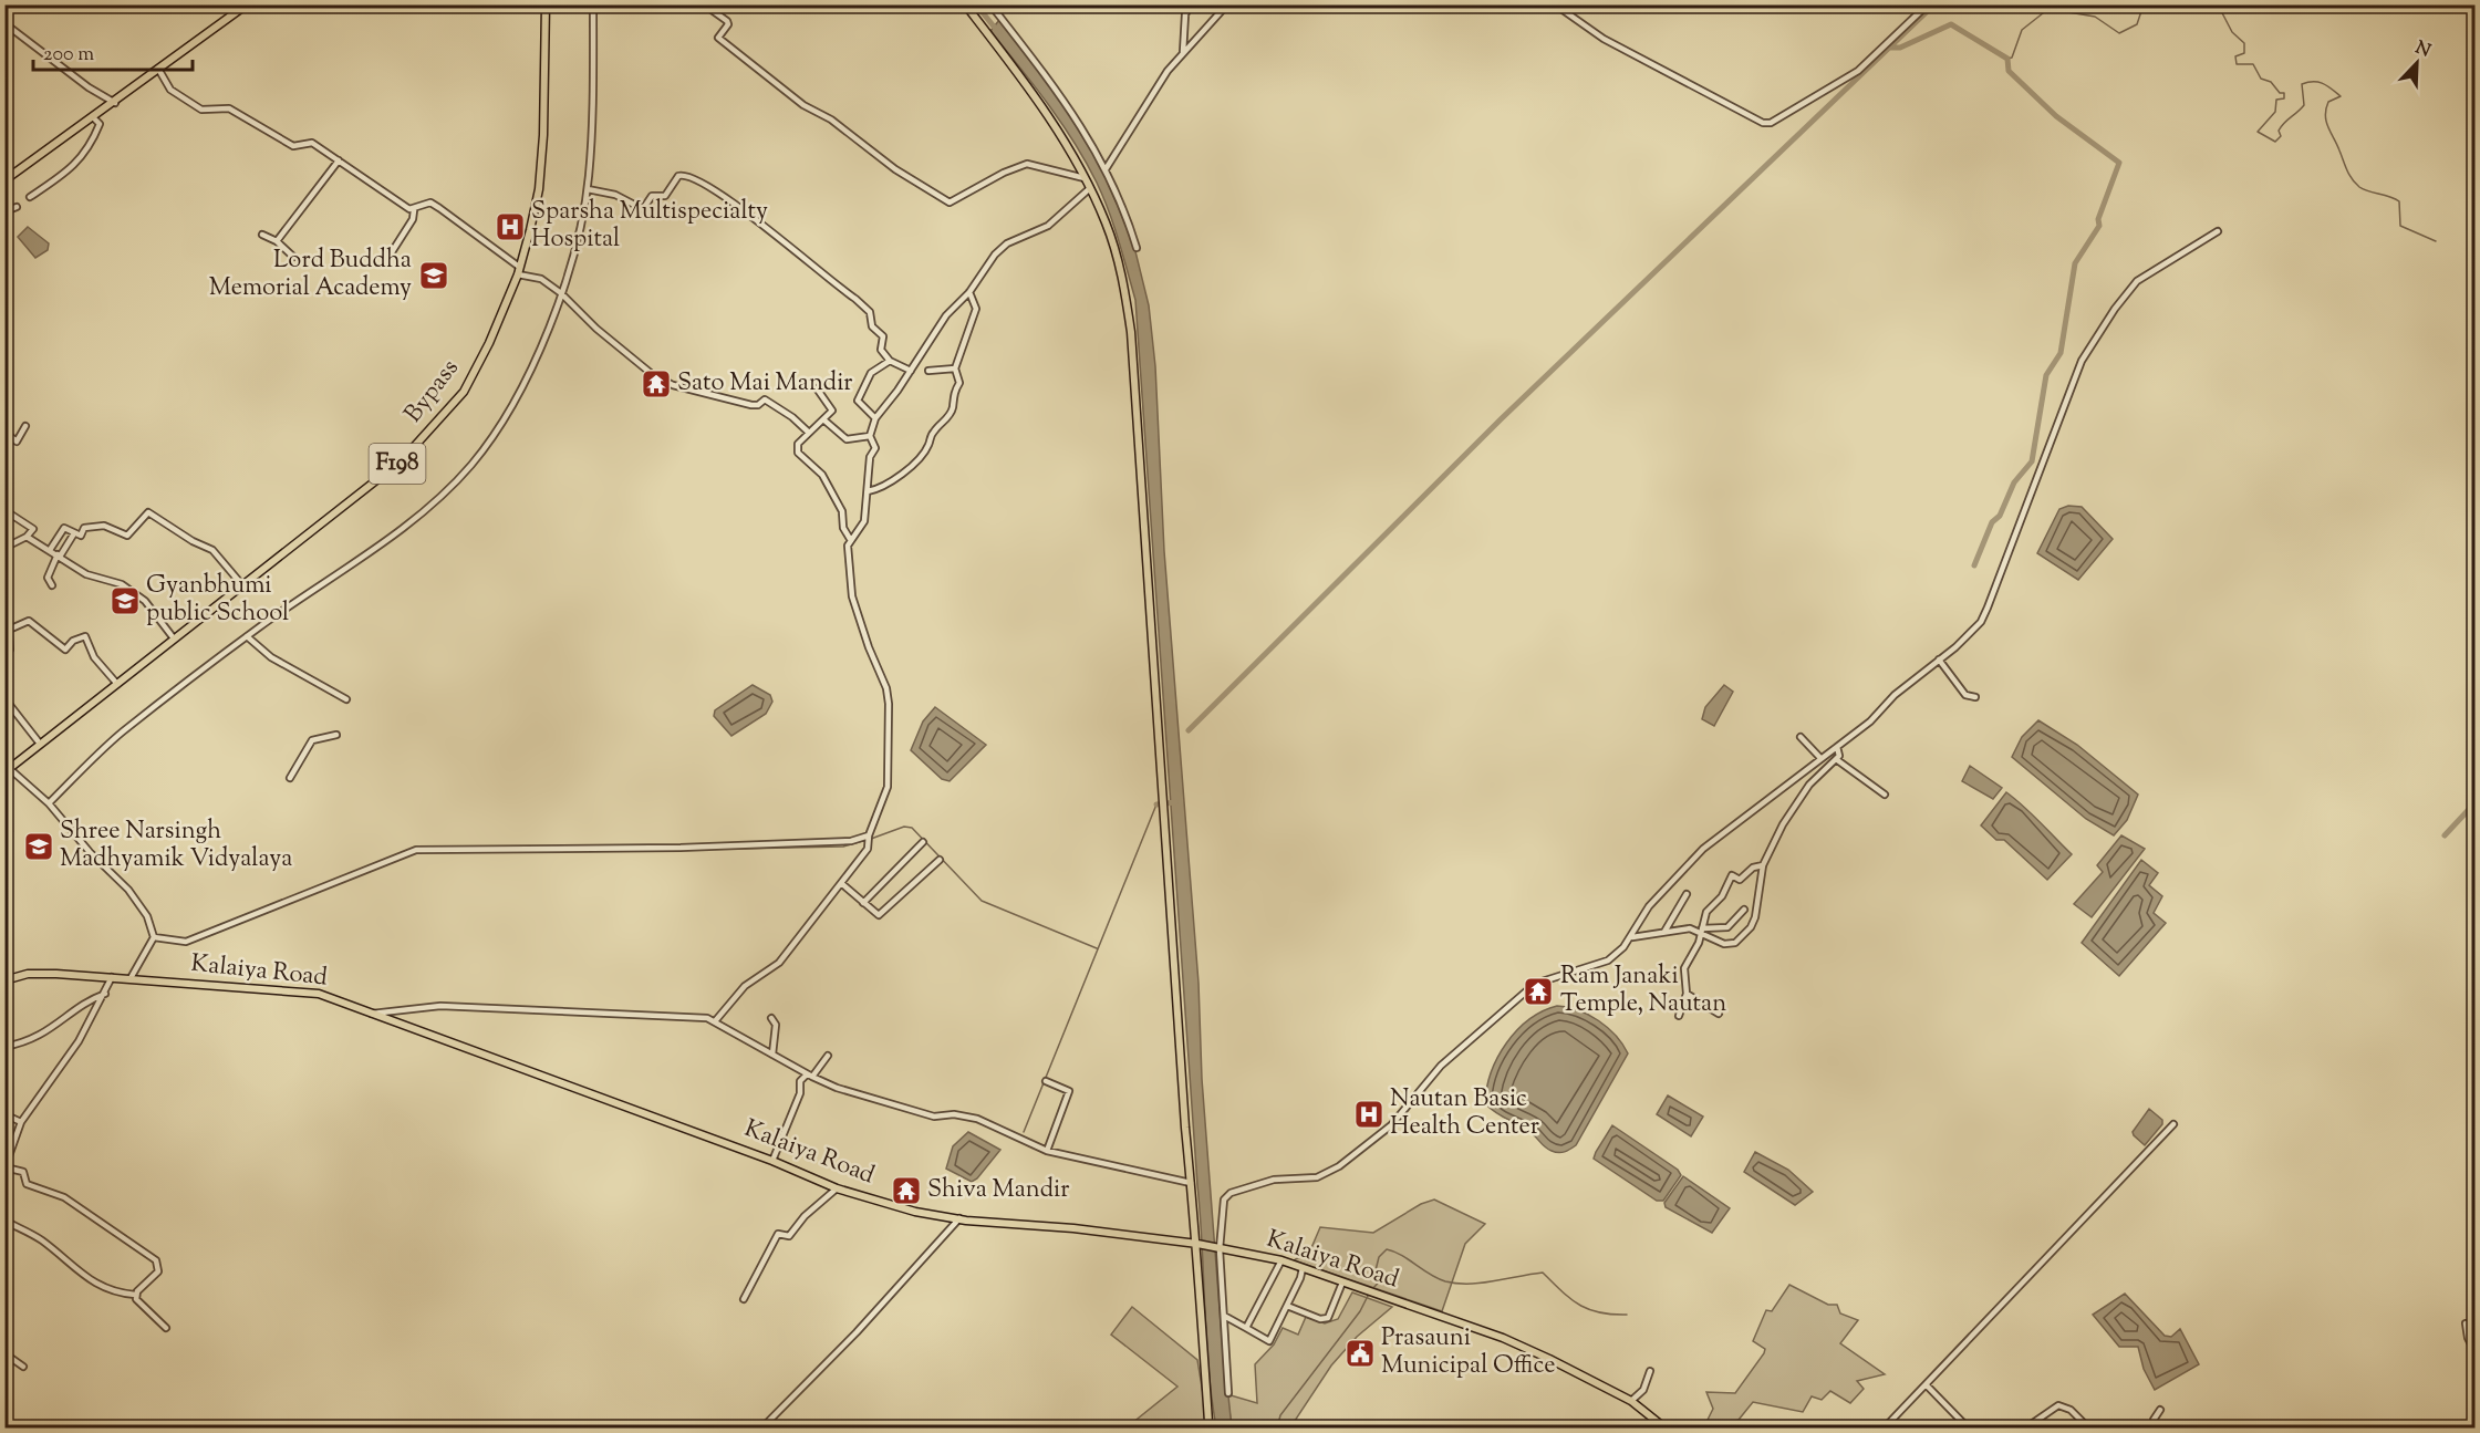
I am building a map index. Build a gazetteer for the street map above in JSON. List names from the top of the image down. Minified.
{"streets":{"main road":["Bypass","F198","Kalaiya Road"]},"places":{"hospital":["Sparsha Multispecialty Hospital","Nautan Basic Health Center"],"school or university":["Lord Buddha Memorial Academy","Gyanbhumi public School","Shree Narsingh Madhyamik Vidyalaya"],"temple":["Sato Mai Mandir","Ram Janaki Temple, Nautan","Shiva Mandir"],"public building":["Prasauni Municipal Office"]},"scale_bar":"200 m","north":"top right"}
